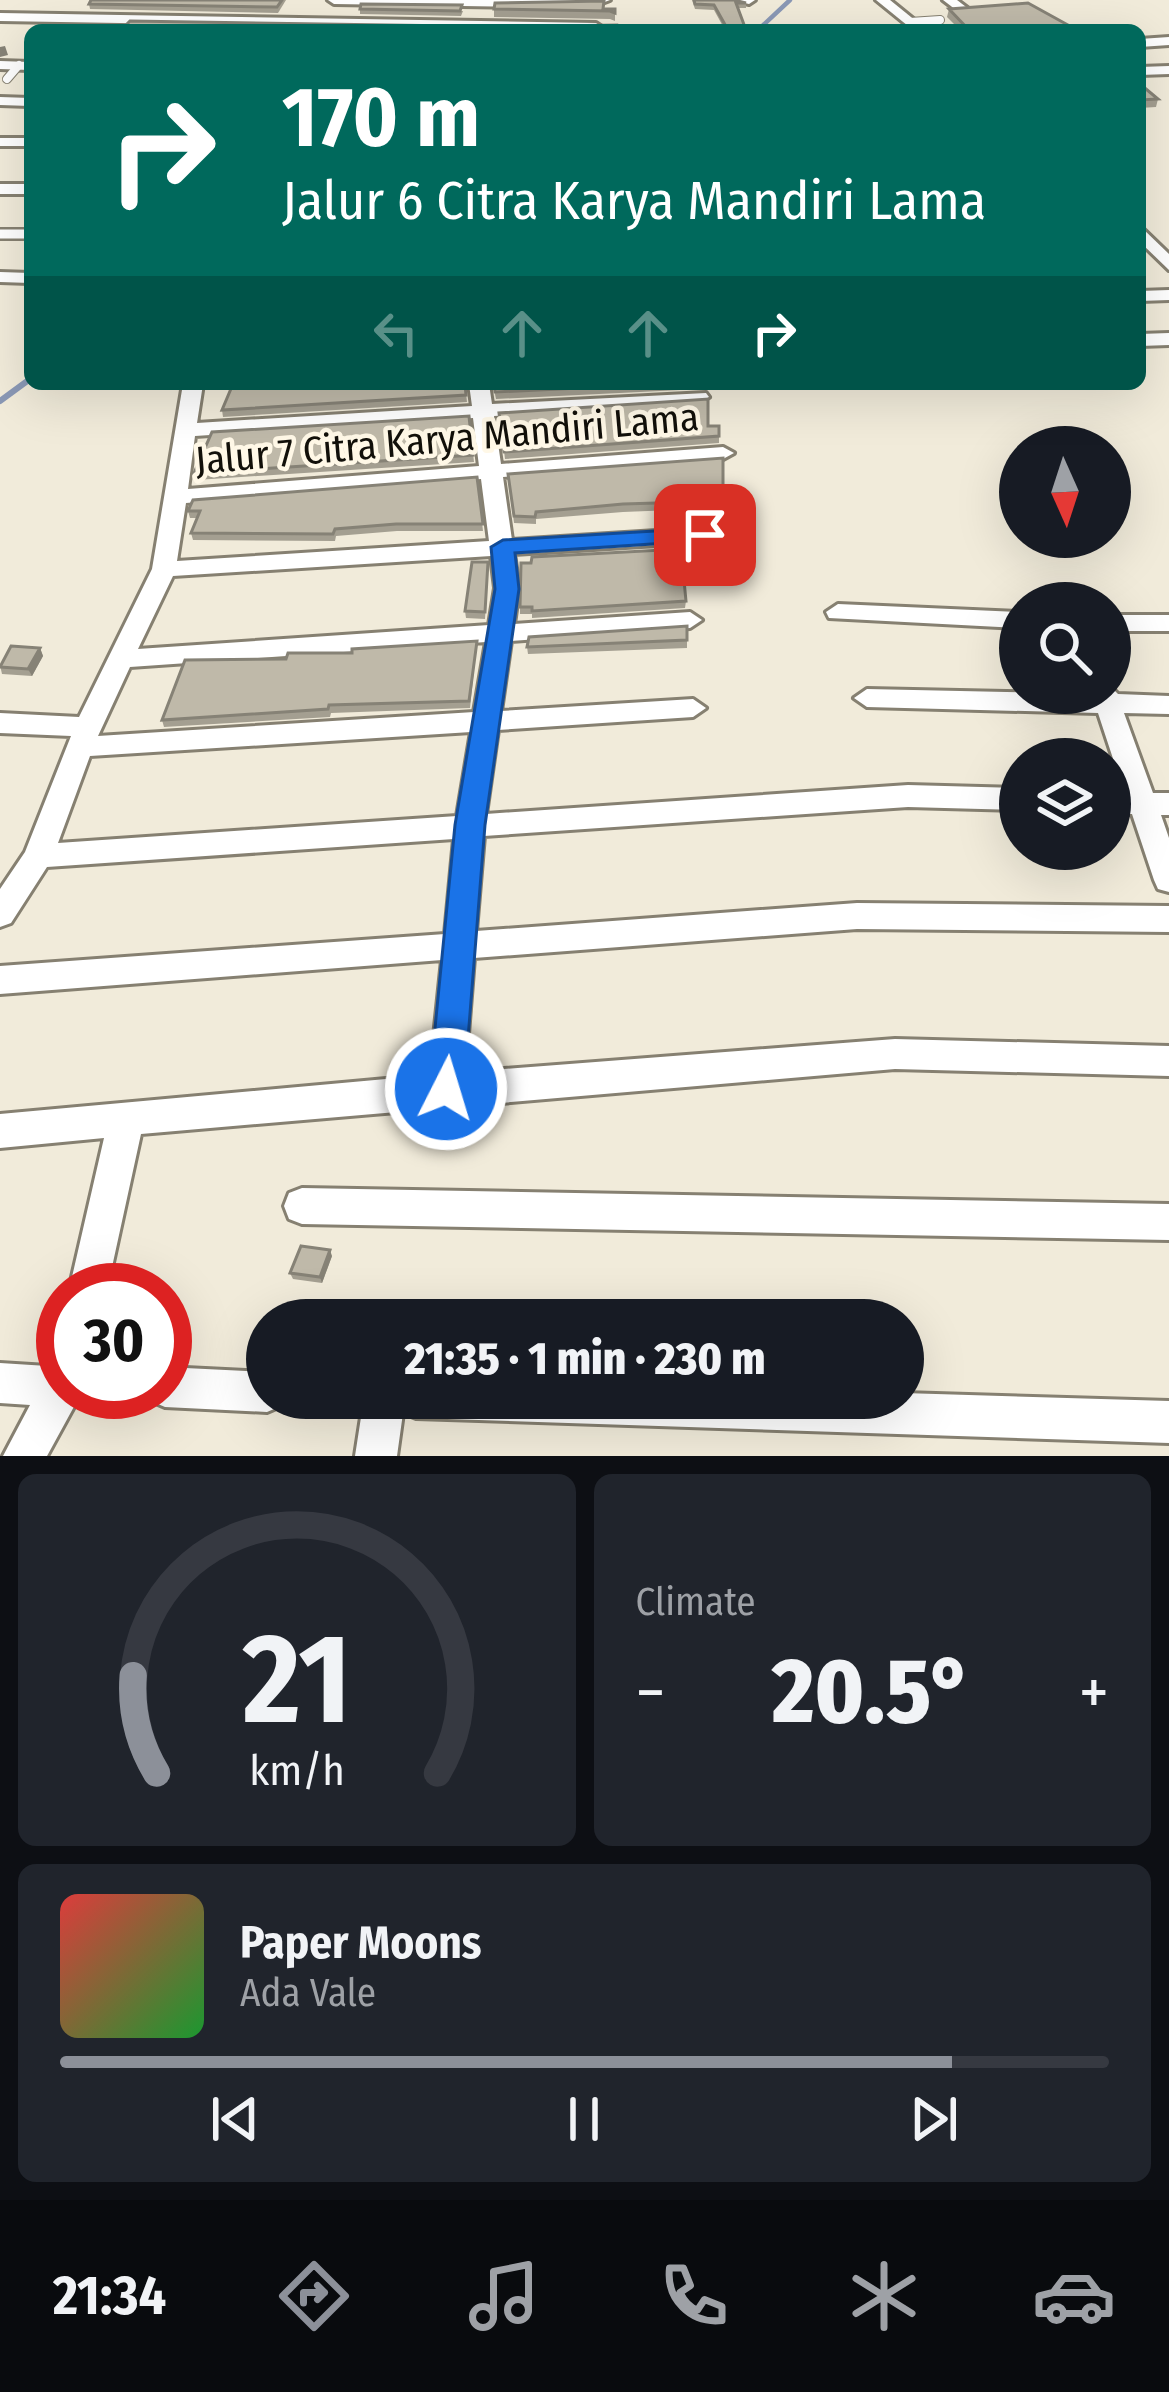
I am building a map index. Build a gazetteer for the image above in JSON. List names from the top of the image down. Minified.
{"streets":{"street":["Jalur 7 Citra Karya Mandiri Lama"]},"north":"bottom","page":{"turn":["170 m","Jalur 6 Citra Karya Mandiri Lama"],"limit":"30","trip":"21:35 · 1 min · 230 m","tile":"Climate","heat":["−","20.5°","+"],"song":["Paper Moons","Ada Vale"],"tabs":"21:34","gauge":["21","km/h"]}}
